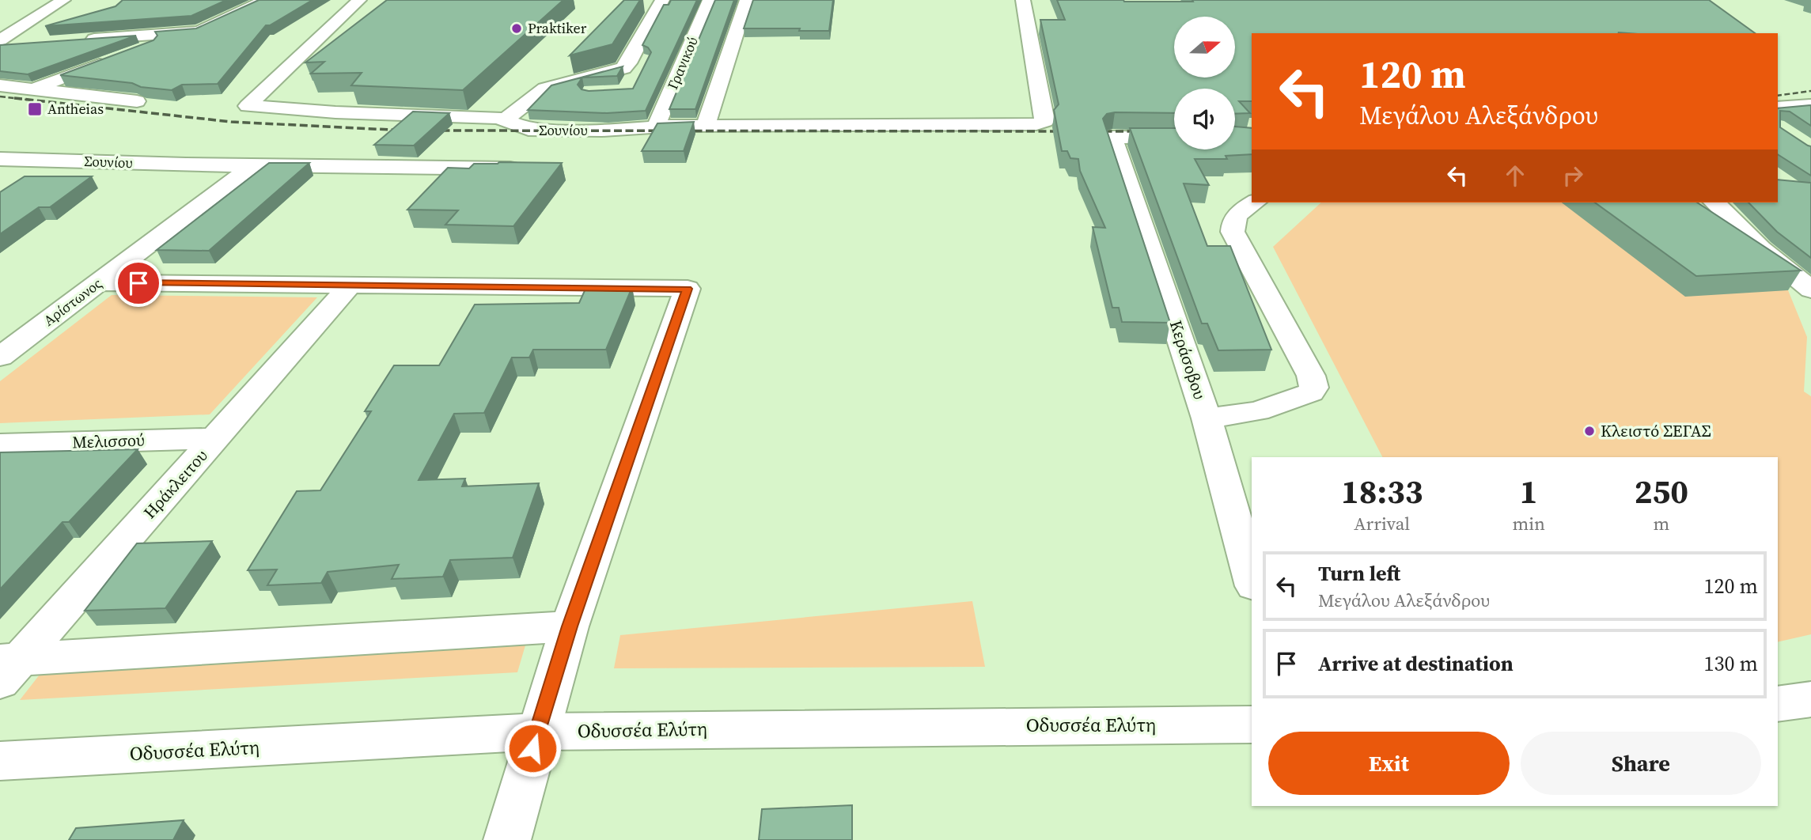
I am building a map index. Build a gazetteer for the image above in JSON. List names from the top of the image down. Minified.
{"streets":{"street":["Γρανικού","Σουνίου","Αρίστωνος","Κεράσοβου","Μελισσού","Ηράκλειτου","Οδυσσέα Ελύτη"]},"crossings":[["Γρανικού","Σουνίου"],["Σουνίου","Αρίστωνος"],["Μελισσού","Ηράκλειτου"]],"places":{"other":["Praktiker","Κλειστό ΣΕΓΑΣ"],"transit":["Antheias"]},"north":"right","page":{"turn":["120 m","Μεγάλου Αλεξάνδρου"],"eta":["18:33","Arrival","1","min","250","m"],"list":[{"name":"Turn left","note":"Μεγάλου Αλεξάνδρου","value":"120 m"},{"name":"Arrive at destination","value":"130 m"}],"buttons":["Exit","Share"]}}
